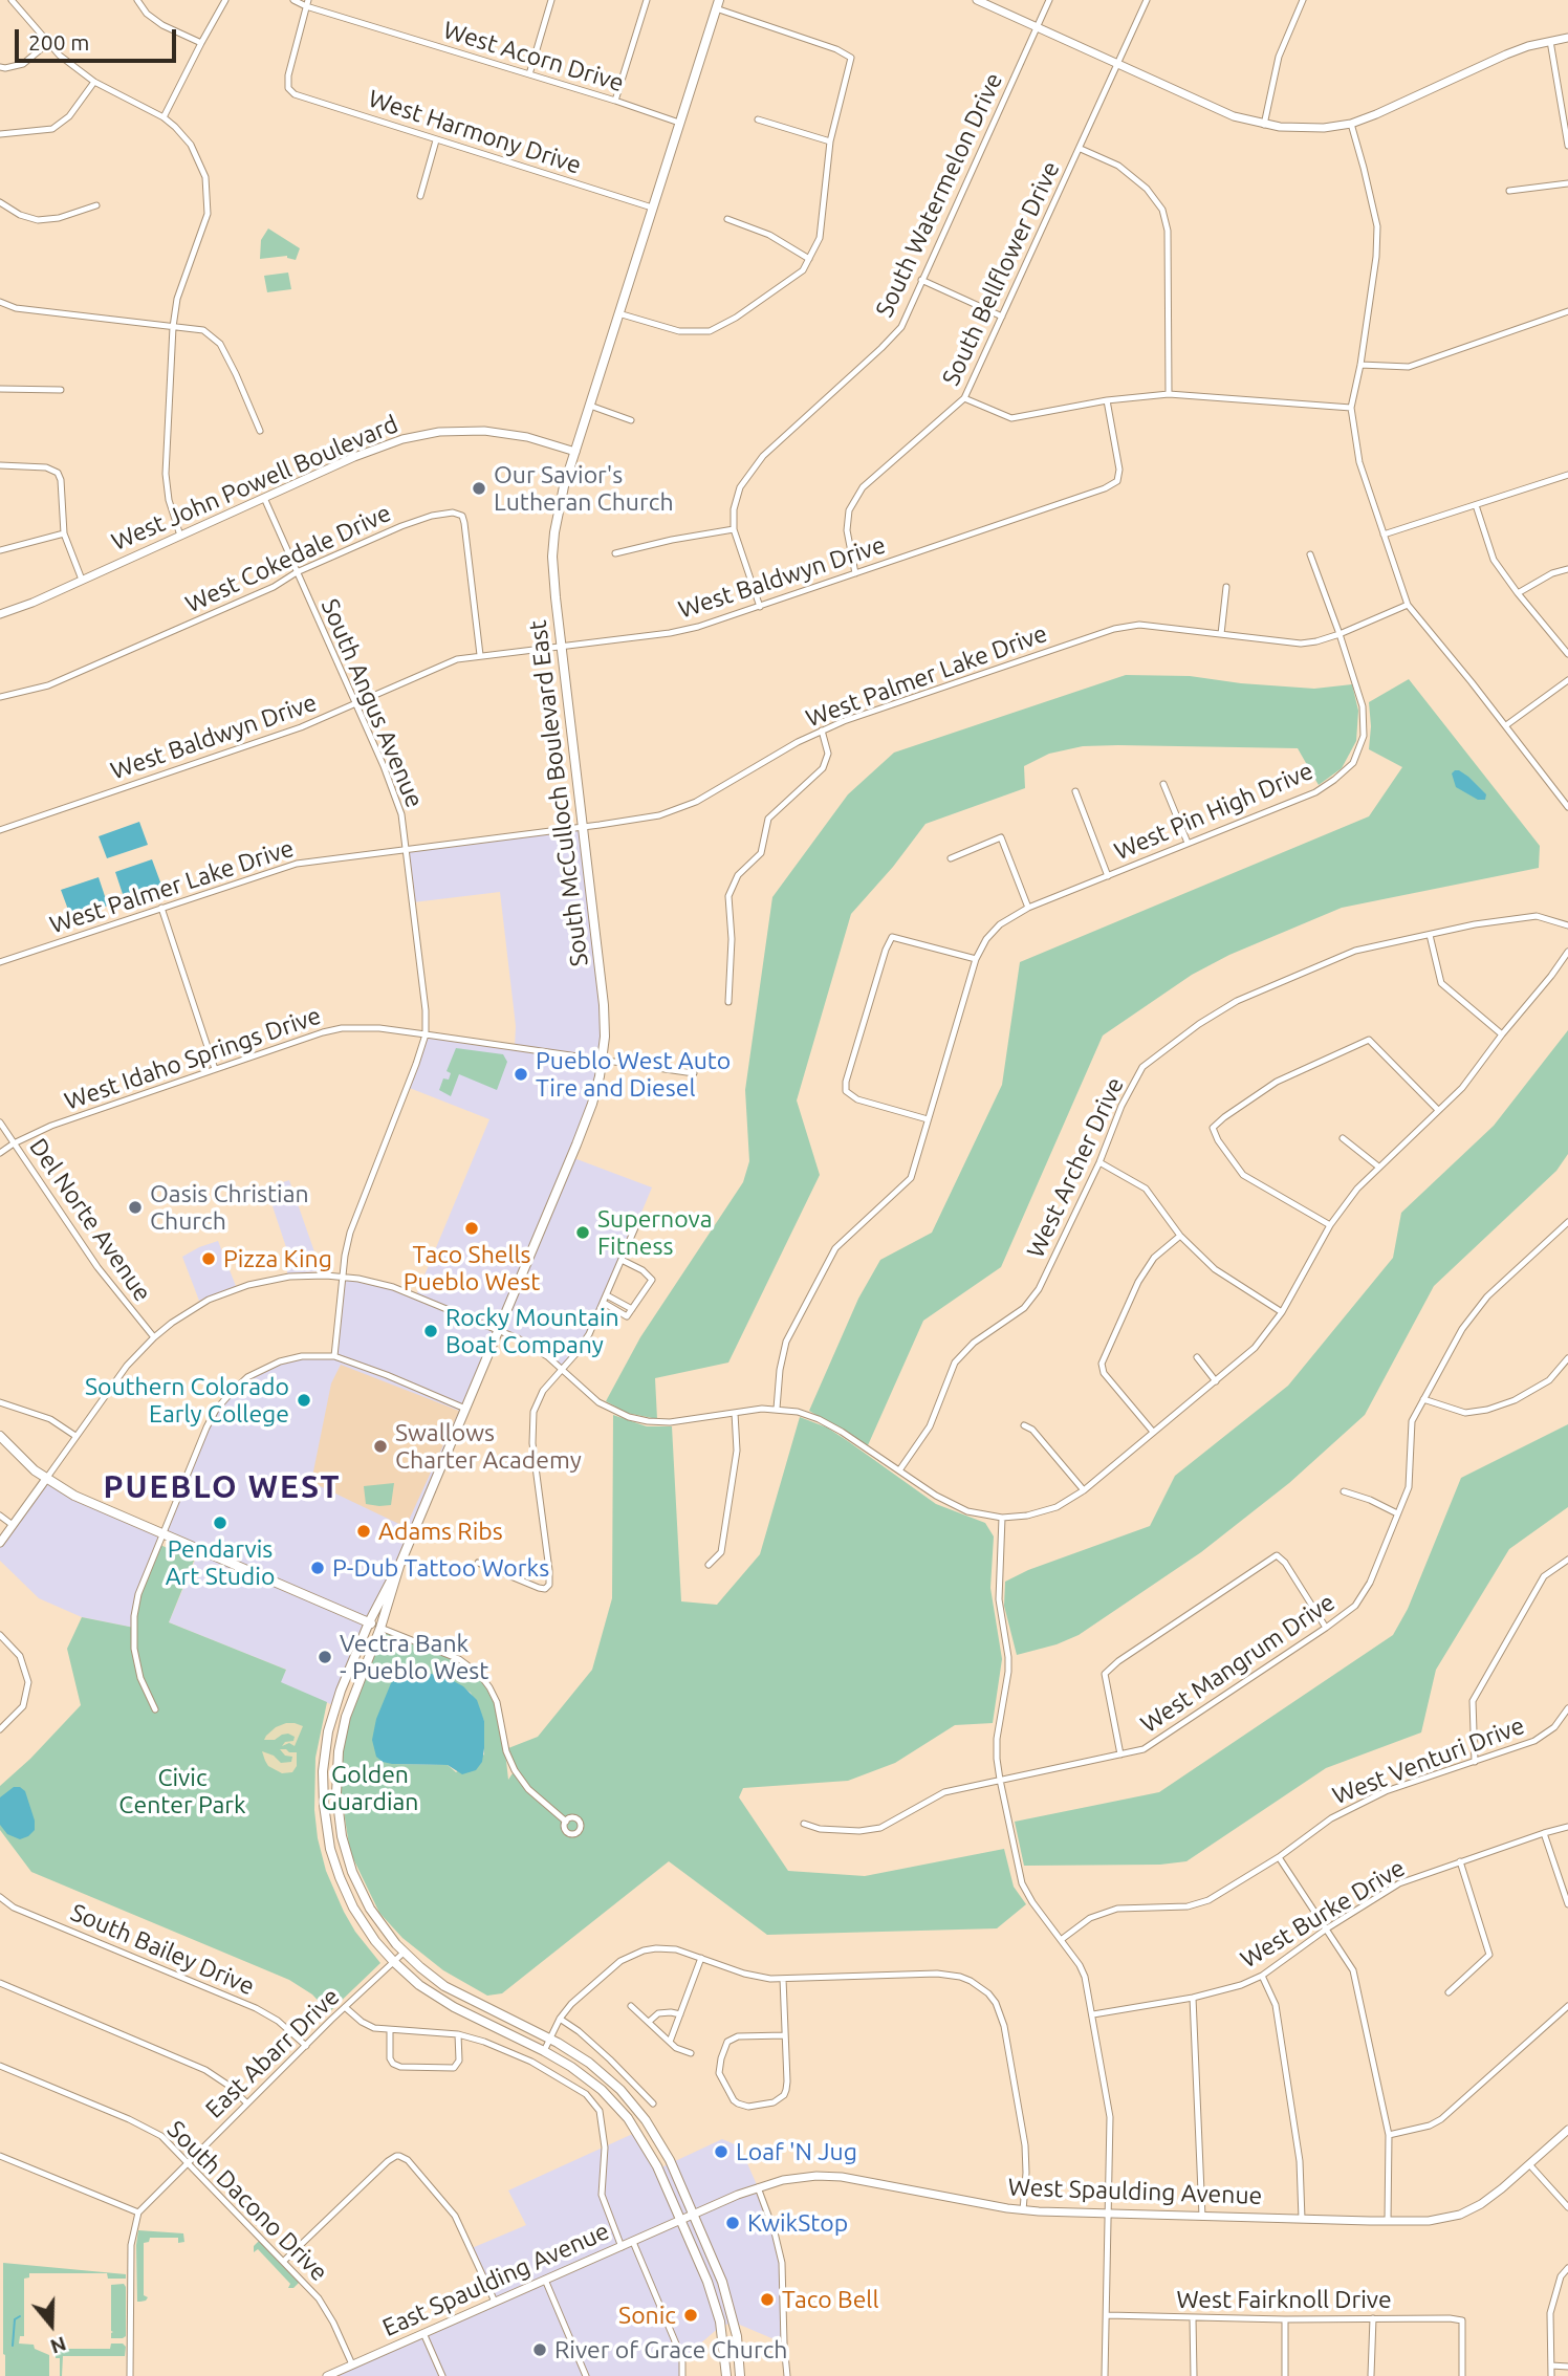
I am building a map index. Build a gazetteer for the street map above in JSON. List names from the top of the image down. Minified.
{"streets":{"main road":["South McCulloch Boulevard East"],"street":["West Acorn Drive","West Harmony Drive","South Watermelon Drive","South Bellflower Drive","West John Powell Boulevard","West Cokedale Drive","West Baldwyn Drive","West Palmer Lake Drive","South Angus Avenue","West Pin High Drive","West Idaho Springs Drive","West Archer Drive","Del Norte Avenue","West Mangrum Drive","West Venturi Drive","West Burke Drive","South Bailey Drive","East Abarr Drive","West Spaulding Avenue","South Dacono Drive","East Spaulding Avenue","West Fairknoll Drive"]},"crossings":[["West Acorn Drive","West Harmony Drive"],["West Acorn Drive","South McCulloch Boulevard East"],["West Harmony Drive","South McCulloch Boulevard East"],["South Watermelon Drive","West Baldwyn Drive"],["South Bellflower Drive","West Baldwyn Drive"],["West John Powell Boulevard","South Angus Avenue"],["West John Powell Boulevard","South McCulloch Boulevard East"],["West Cokedale Drive","West Baldwyn Drive"],["West Cokedale Drive","South Angus Avenue"],["West Baldwyn Drive","South Angus Avenue"],["West Baldwyn Drive","South McCulloch Boulevard East"],["West Palmer Lake Drive","South Angus Avenue"],["West Palmer Lake Drive","South McCulloch Boulevard East"],["West Palmer Lake Drive","West Pin High Drive"],["South Angus Avenue","West Idaho Springs Drive"],["South McCulloch Boulevard East","West Idaho Springs Drive"],["South McCulloch Boulevard East","East Abarr Drive"],["South McCulloch Boulevard East","West Spaulding Avenue"],["South McCulloch Boulevard East","East Spaulding Avenue"],["West Idaho Springs Drive","Del Norte Avenue"],["South Bailey Drive","East Abarr Drive"],["East Abarr Drive","South Dacono Drive"],["West Spaulding Avenue","East Spaulding Avenue"],["South Dacono Drive","East Spaulding Avenue"]],"districts":["PUEBLO WEST"],"parks":["Golden Guardian","Civic Center Park"],"places":["Our Savior's Lutheran Church","Pueblo West Auto Tire and Diesel","Oasis Christian Church","Taco Shells Pueblo West","Supernova Fitness","Pizza King","Rocky Mountain Boat Company","Southern Colorado Early College","Swallows Charter Academy","Pendarvis Art Studio","Adams Ribs","P-Dub Tattoo Works","Vectra Bank - Pueblo West","Loaf 'N Jug","KwikStop","Taco Bell","Sonic","River of Grace Church"],"scale_bar":"200 m","north":"bottom"}
